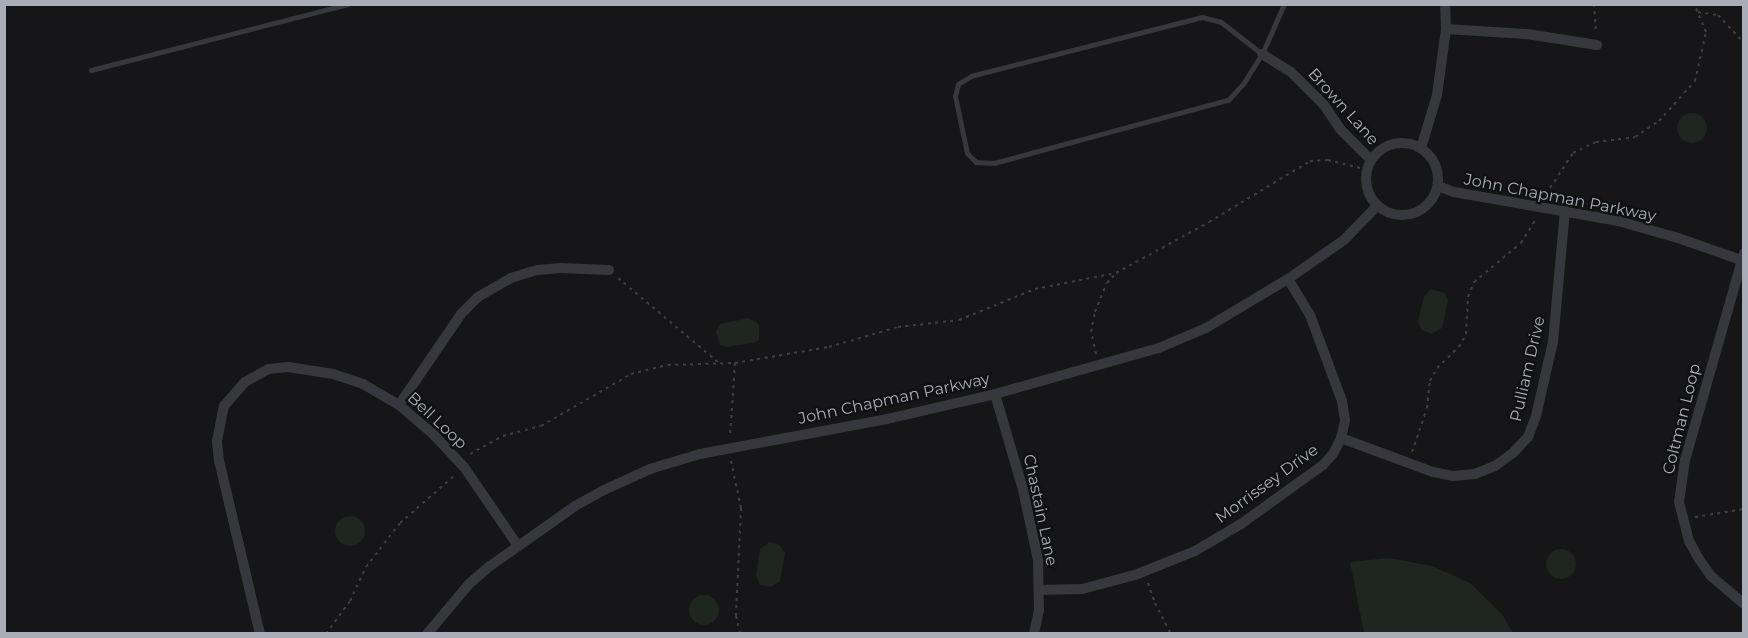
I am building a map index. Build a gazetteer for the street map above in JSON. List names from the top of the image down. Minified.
{"streets":{"street":["Brown Lane","John Chapman Parkway","Pulliam Drive","Coltman Loop","Bell Loop","Morrissey Drive","Chastain Lane"]},"crossings":[["Brown Lane","John Chapman Parkway"],["John Chapman Parkway","Pulliam Drive"],["John Chapman Parkway","Coltman Loop"],["John Chapman Parkway","Bell Loop"],["John Chapman Parkway","Morrissey Drive"],["John Chapman Parkway","Chastain Lane"],["Pulliam Drive","Morrissey Drive"],["Morrissey Drive","Chastain Lane"]]}
